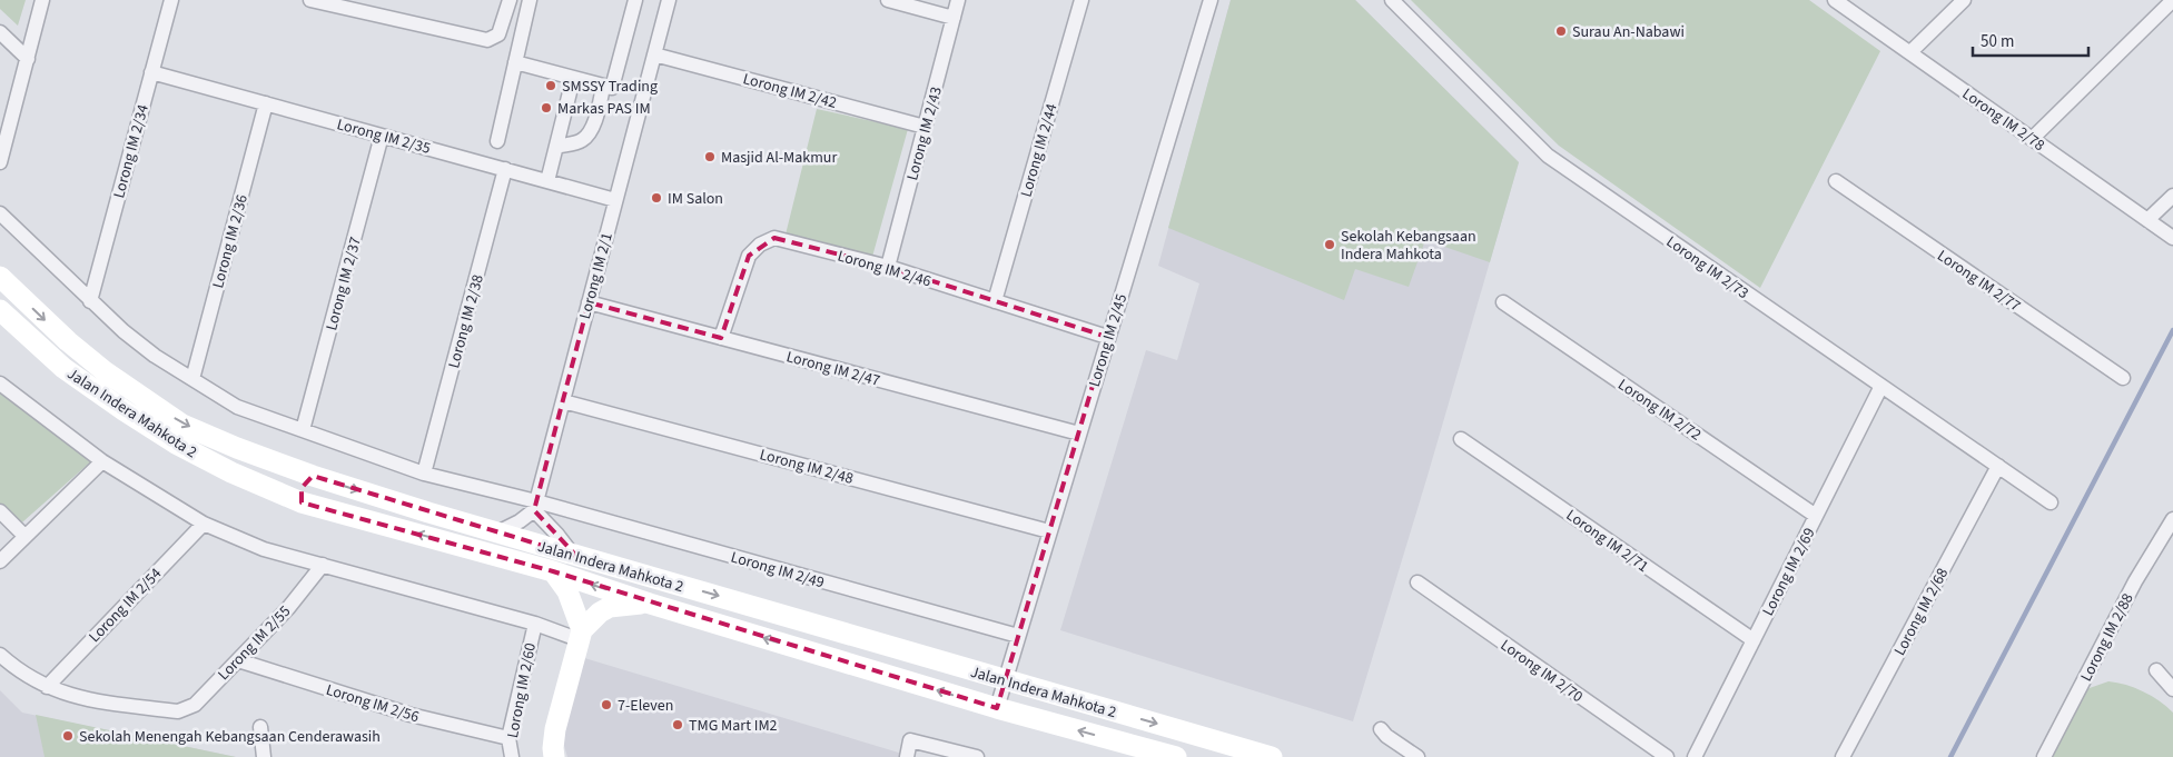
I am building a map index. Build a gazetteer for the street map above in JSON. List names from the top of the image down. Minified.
{"streets":{"street":["Lorong IM 2/42","Lorong IM 2/78","Lorong IM 2/43","Lorong IM 2/35","Lorong IM 2/44","Lorong IM 2/34","Lorong IM 2/36","Lorong IM 2/73","Lorong IM 2/46","Lorong IM 2/1","Lorong IM 2/77","Lorong IM 2/37","Lorong IM 2/38","Lorong IM 2/45","Lorong IM 2/47","Lorong IM 2/72","Jalan Indera Mahkota 2","Lorong IM 2/48","Lorong IM 2/71","Lorong IM 2/49","Lorong IM 2/69","Lorong IM 2/54","Lorong IM 2/68","Lorong IM 2/88","Lorong IM 2/55","Lorong IM 2/70","Lorong IM 2/60","Lorong IM 2/56"]},"crossings":[["Lorong IM 2/42","Lorong IM 2/43"],["Lorong IM 2/42","Lorong IM 2/1"],["Lorong IM 2/43","Lorong IM 2/46"],["Lorong IM 2/35","Lorong IM 2/34"],["Lorong IM 2/35","Lorong IM 2/36"],["Lorong IM 2/35","Lorong IM 2/1"],["Lorong IM 2/35","Lorong IM 2/37"],["Lorong IM 2/35","Lorong IM 2/38"],["Lorong IM 2/44","Lorong IM 2/46"],["Lorong IM 2/34","Lorong IM 2/49"],["Lorong IM 2/36","Lorong IM 2/49"],["Lorong IM 2/73","Lorong IM 2/69"],["Lorong IM 2/73","Lorong IM 2/68"],["Lorong IM 2/46","Lorong IM 2/45"],["Lorong IM 2/46","Lorong IM 2/47"],["Lorong IM 2/1","Lorong IM 2/47"],["Lorong IM 2/1","Lorong IM 2/48"],["Lorong IM 2/1","Lorong IM 2/49"],["Lorong IM 2/37","Lorong IM 2/49"],["Lorong IM 2/38","Lorong IM 2/49"],["Lorong IM 2/45","Lorong IM 2/47"],["Lorong IM 2/45","Jalan Indera Mahkota 2"],["Lorong IM 2/45","Lorong IM 2/48"],["Lorong IM 2/45","Lorong IM 2/49"],["Lorong IM 2/72","Lorong IM 2/69"],["Lorong IM 2/71","Lorong IM 2/69"],["Lorong IM 2/54","Lorong IM 2/55"],["Lorong IM 2/55","Lorong IM 2/56"],["Lorong IM 2/60","Lorong IM 2/56"]],"places":["Surau An-Nabawi","SMSSY Trading","Markas PAS IM","Masjid Al-Makmur","IM Salon","Sekolah Kebangsaan Indera Mahkota","7-Eleven","TMG Mart IM2","Sekolah Menengah Kebangsaan Cenderawasih"],"scale_bar":"50 m"}
